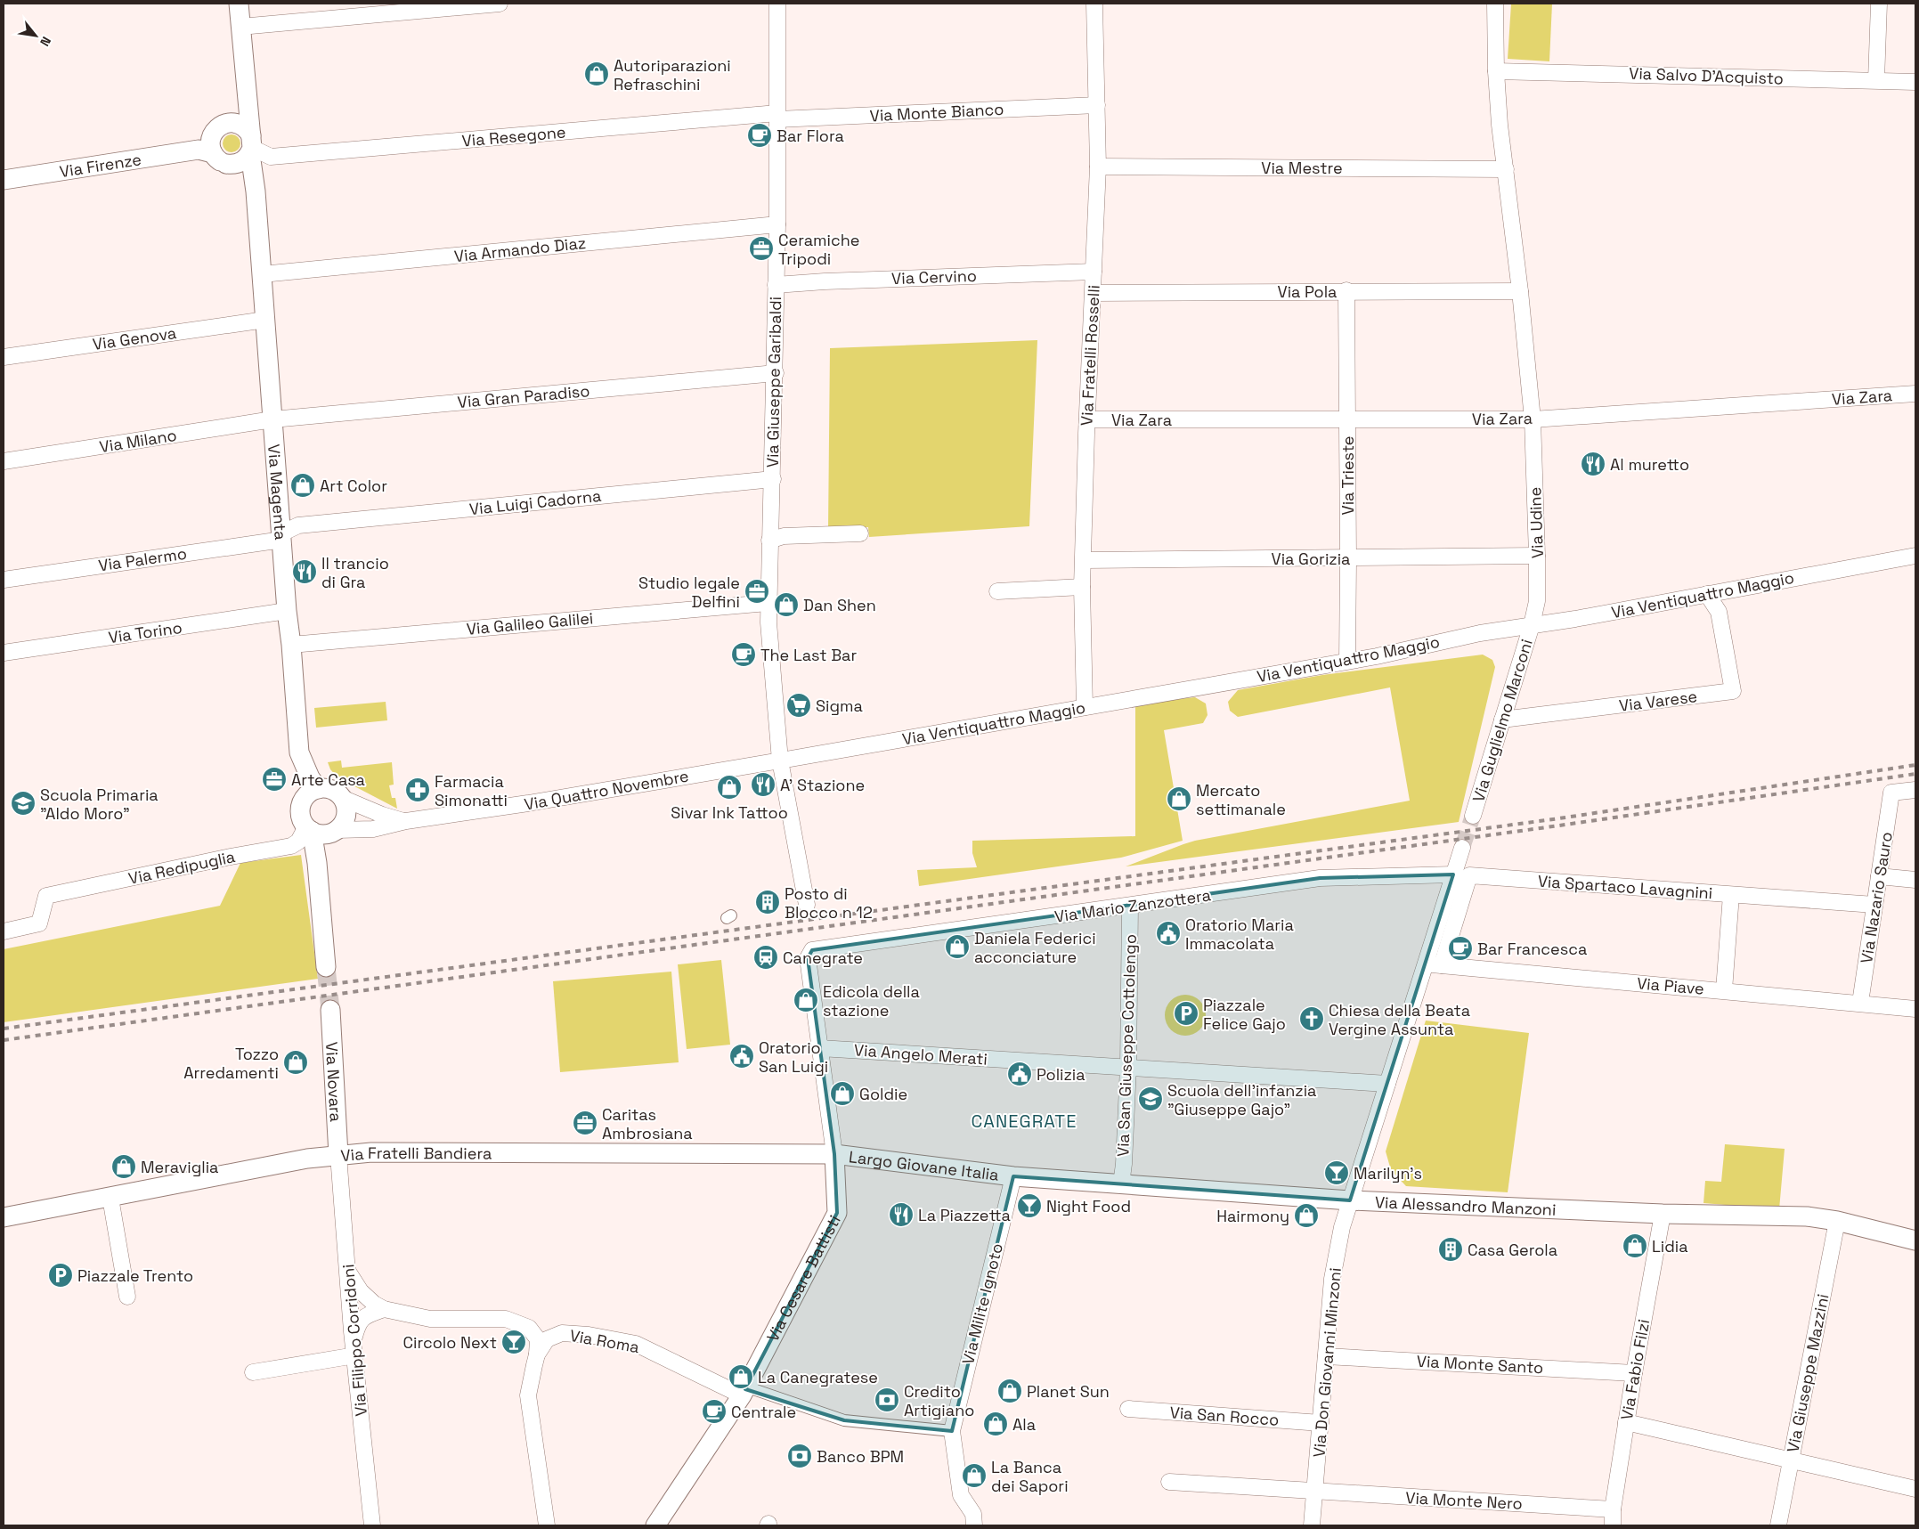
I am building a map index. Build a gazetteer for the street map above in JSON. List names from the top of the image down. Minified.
{"streets":{"street":["Via Salvo D'Acquisto","Via Monte Bianco","Via Resegone","Via Firenze","Via Mestre","Via Armando Diaz","Via Cervino","Via Pola","Via Genova","Via Fratelli Rosselli","Via Giuseppe Garibaldi","Via Gran Paradiso","Via Zara","Via Milano","Via Trieste","Via Magenta","Via Luigi Cadorna","Via Udine","Via Gorizia","Via Palermo","Via Ventiquattro Maggio","Via Galileo Galilei","Via Torino","Via Varese","Via Guglielmo Marconi","Via Quattro Novembre","Via Redipuglia","Via Spartaco Lavagnini","Via Nazario Sauro","Via Mario Zanzottera","Via Piave","Via San Giuseppe Cottolengo","Via Angelo Merati","Via Novara","Via Fratelli Bandiera","Largo Giovane Italia","Via Alessandro Manzoni","Via Cesare Battisti","Via Milite Ignoto","Via Filippo Corridoni","Via Roma","Via Don Giovanni Minzoni","Via Monte Santo","Via Fabio Filzi","Via Giuseppe Mazzini","Via San Rocco","Via Monte Nero"]},"crossings":[["Via Salvo D'Acquisto","Via Udine"],["Via Monte Bianco","Via Resegone"],["Via Monte Bianco","Via Fratelli Rosselli"],["Via Monte Bianco","Via Giuseppe Garibaldi"],["Via Resegone","Via Firenze"],["Via Resegone","Via Giuseppe Garibaldi"],["Via Resegone","Via Magenta"],["Via Firenze","Via Magenta"],["Via Mestre","Via Fratelli Rosselli"],["Via Mestre","Via Udine"],["Via Armando Diaz","Via Giuseppe Garibaldi"],["Via Armando Diaz","Via Magenta"],["Via Cervino","Via Fratelli Rosselli"],["Via Cervino","Via Giuseppe Garibaldi"],["Via Pola","Via Fratelli Rosselli"],["Via Pola","Via Trieste"],["Via Pola","Via Udine"],["Via Genova","Via Magenta"],["Via Fratelli Rosselli","Via Zara"],["Via Fratelli Rosselli","Via Gorizia"],["Via Fratelli Rosselli","Via Ventiquattro Maggio"],["Via Giuseppe Garibaldi","Via Gran Paradiso"],["Via Giuseppe Garibaldi","Via Luigi Cadorna"],["Via Giuseppe Garibaldi","Via Ventiquattro Maggio"],["Via Giuseppe Garibaldi","Via Galileo Galilei"],["Via Giuseppe Garibaldi","Via Quattro Novembre"],["Via Gran Paradiso","Via Milano"],["Via Gran Paradiso","Via Magenta"],["Via Zara","Via Trieste"],["Via Zara","Via Udine"],["Via Milano","Via Magenta"],["Via Trieste","Via Gorizia"],["Via Trieste","Via Ventiquattro Maggio"],["Via Magenta","Via Luigi Cadorna"],["Via Magenta","Via Palermo"],["Via Magenta","Via Galileo Galilei"],["Via Magenta","Via Torino"],["Via Magenta","Via Quattro Novembre"],["Via Magenta","Via Redipuglia"],["Via Luigi Cadorna","Via Palermo"],["Via Udine","Via Gorizia"],["Via Udine","Via Ventiquattro Maggio"],["Via Udine","Via Guglielmo Marconi"],["Via Ventiquattro Maggio","Via Varese"],["Via Ventiquattro Maggio","Via Guglielmo Marconi"],["Via Ventiquattro Maggio","Via Quattro Novembre"],["Via Varese","Via Guglielmo Marconi"],["Via Quattro Novembre","Via Redipuglia"],["Via Spartaco Lavagnini","Via Nazario Sauro"],["Via Spartaco Lavagnini","Via Piave"],["Via Nazario Sauro","Via Piave"],["Via Mario Zanzottera","Via San Giuseppe Cottolengo"],["Via Mario Zanzottera","Via Angelo Merati"],["Via San Giuseppe Cottolengo","Via Angelo Merati"],["Via San Giuseppe Cottolengo","Via Alessandro Manzoni"],["Via Novara","Via Fratelli Bandiera"],["Via Novara","Via Filippo Corridoni"],["Via Fratelli Bandiera","Largo Giovane Italia"],["Via Fratelli Bandiera","Via Cesare Battisti"],["Via Fratelli Bandiera","Via Filippo Corridoni"],["Largo Giovane Italia","Via Alessandro Manzoni"],["Largo Giovane Italia","Via Cesare Battisti"],["Largo Giovane Italia","Via Milite Ignoto"],["Via Alessandro Manzoni","Via Milite Ignoto"],["Via Alessandro Manzoni","Via Don Giovanni Minzoni"],["Via Alessandro Manzoni","Via Fabio Filzi"],["Via Alessandro Manzoni","Via Giuseppe Mazzini"],["Via Cesare Battisti","Via Roma"],["Via Don Giovanni Minzoni","Via Monte Santo"],["Via Don Giovanni Minzoni","Via San Rocco"],["Via Don Giovanni Minzoni","Via Monte Nero"],["Via Monte Santo","Via Fabio Filzi"],["Via Fabio Filzi","Via Monte Nero"]],"districts":["CANEGRATE"],"places":{"shop":["Autoriparazioni Refraschini","Art Color","Dan Shen","Sivar Ink Tattoo","Mercato settimanale","Daniela Federici acconciature","Edicola della stazione","Tozzo Arredamenti","Goldie","Meraviglia","Hairmony","Lidia","La Canegratese","Planet Sun","Ala","La Banca dei Sapori"],"cafe":["Bar Flora","The Last Bar","Bar Francesca","Centrale"],"office":["Ceramiche Tripodi","Studio legale Delfini","Arte Casa","Caritas Ambrosiana"],"restaurant":["Al muretto","Il trancio di Gra","A' Stazione","La Piazzetta"],"supermarket":["Sigma"],"pharmacy":["Farmacia Simonatti"],"school or university":["Scuola Primaria \"Aldo Moro\"","Scuola dell'infanzia \"Giuseppe Gajo\""],"building":["Posto di Blocco n 12","Casa Gerola"],"public building":["Oratorio Maria Immacolata","Oratorio San Luigi","Polizia"],"station":["Canegrate"],"parking":["Piazzale Felice Gajo","Piazzale Trento"],"church":["Chiesa della Beata Vergine Assunta"],"bar":["Marilyn's","Night Food","Circolo Next"],"bank":["Credito Artigiano","Banco BPM"]},"north":"bottom right"}
